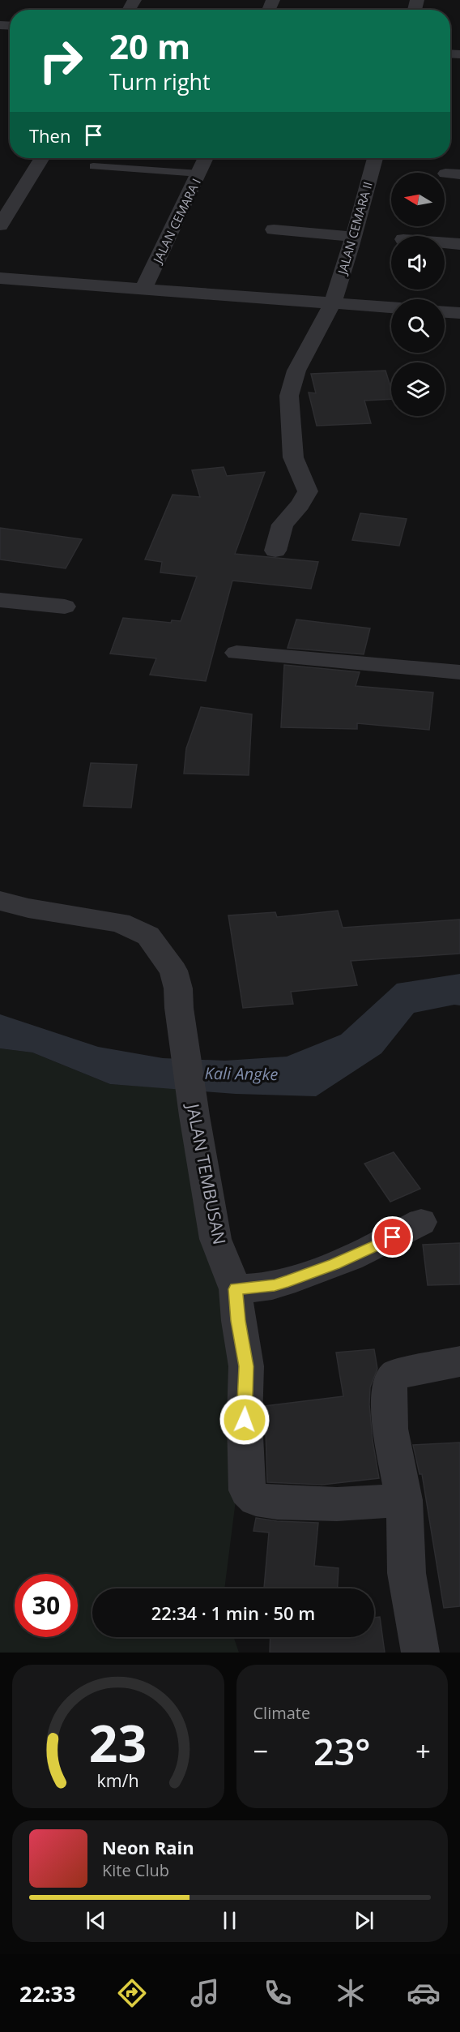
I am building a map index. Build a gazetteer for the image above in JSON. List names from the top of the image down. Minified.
{"streets":{"street":["JALAN CEMARA I","JALAN CEMARA II","JALAN TEMBUSAN"]},"water":["Kali Angke"],"north":"left","page":{"turn":["20 m","Turn right"],"then":"Then","limit":"30","trip":"22:34 · 1 min · 50 m","tile":"Climate","heat":["−","23°","+"],"song":["Neon Rain","Kite Club"],"tabs":"22:33","gauge":["23","km/h"]}}
